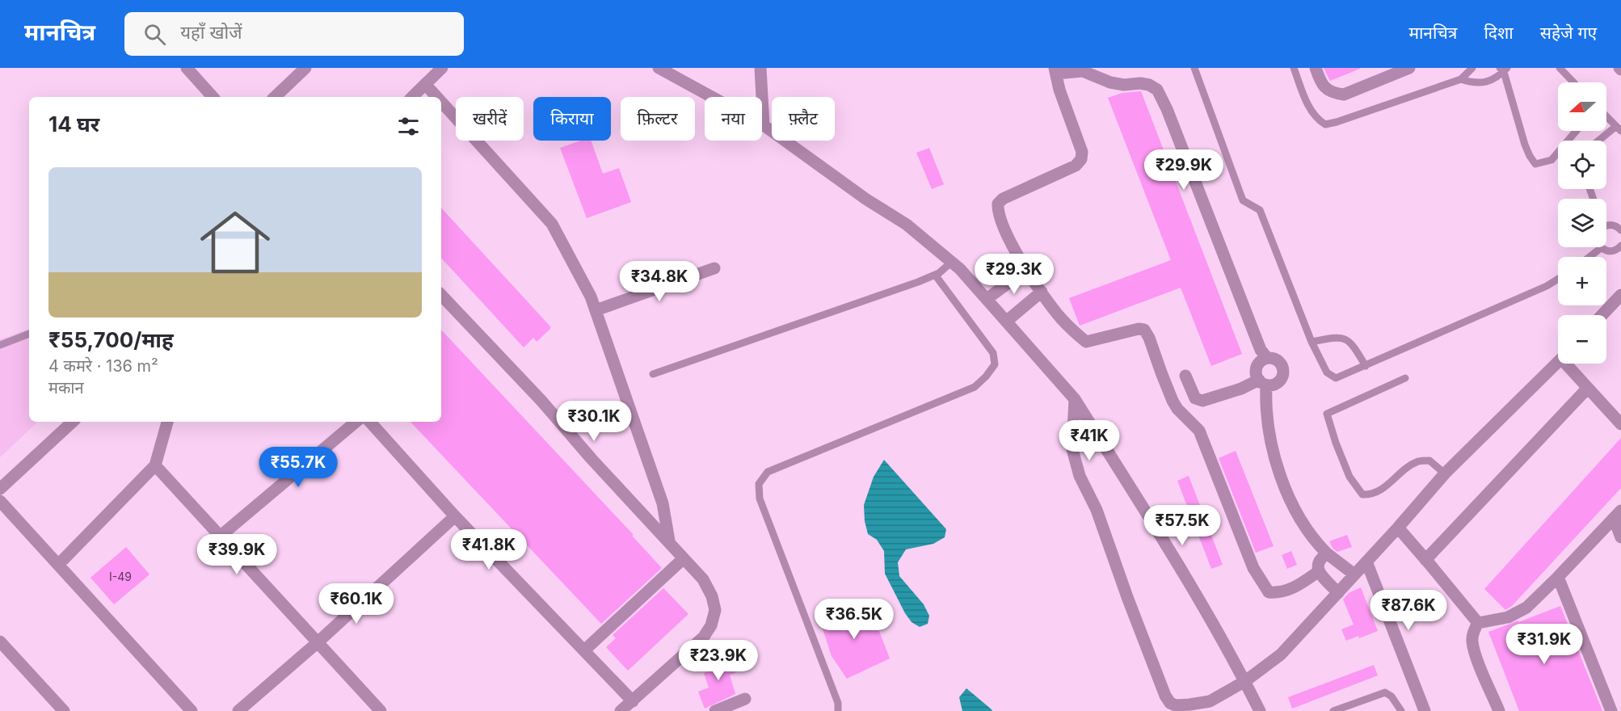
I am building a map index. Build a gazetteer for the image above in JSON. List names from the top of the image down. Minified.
{"house_numbers":["I-49"],"north":"left","page":{"header":"मानचित्र","search":"यहाँ खोजें","nav":["मानचित्र","दिशा","सहेजे गए"],"map_buttons":["+","−"],"chip":["खरीदें","किराया","फ़िल्टर","नया","फ़्लैट"],"heading":"14 घर","price":["₹29.9K","₹29.3K","₹34.8K","₹30.1K","₹41K","₹55.7K","₹57.5K","₹41.8K","₹39.9K","₹60.1K","₹87.6K","₹36.5K","₹31.9K","₹23.9K"],"list":[{"name":"₹55,700/माह","note":"4 कमरे · 136 m² · मकान"}]}}
